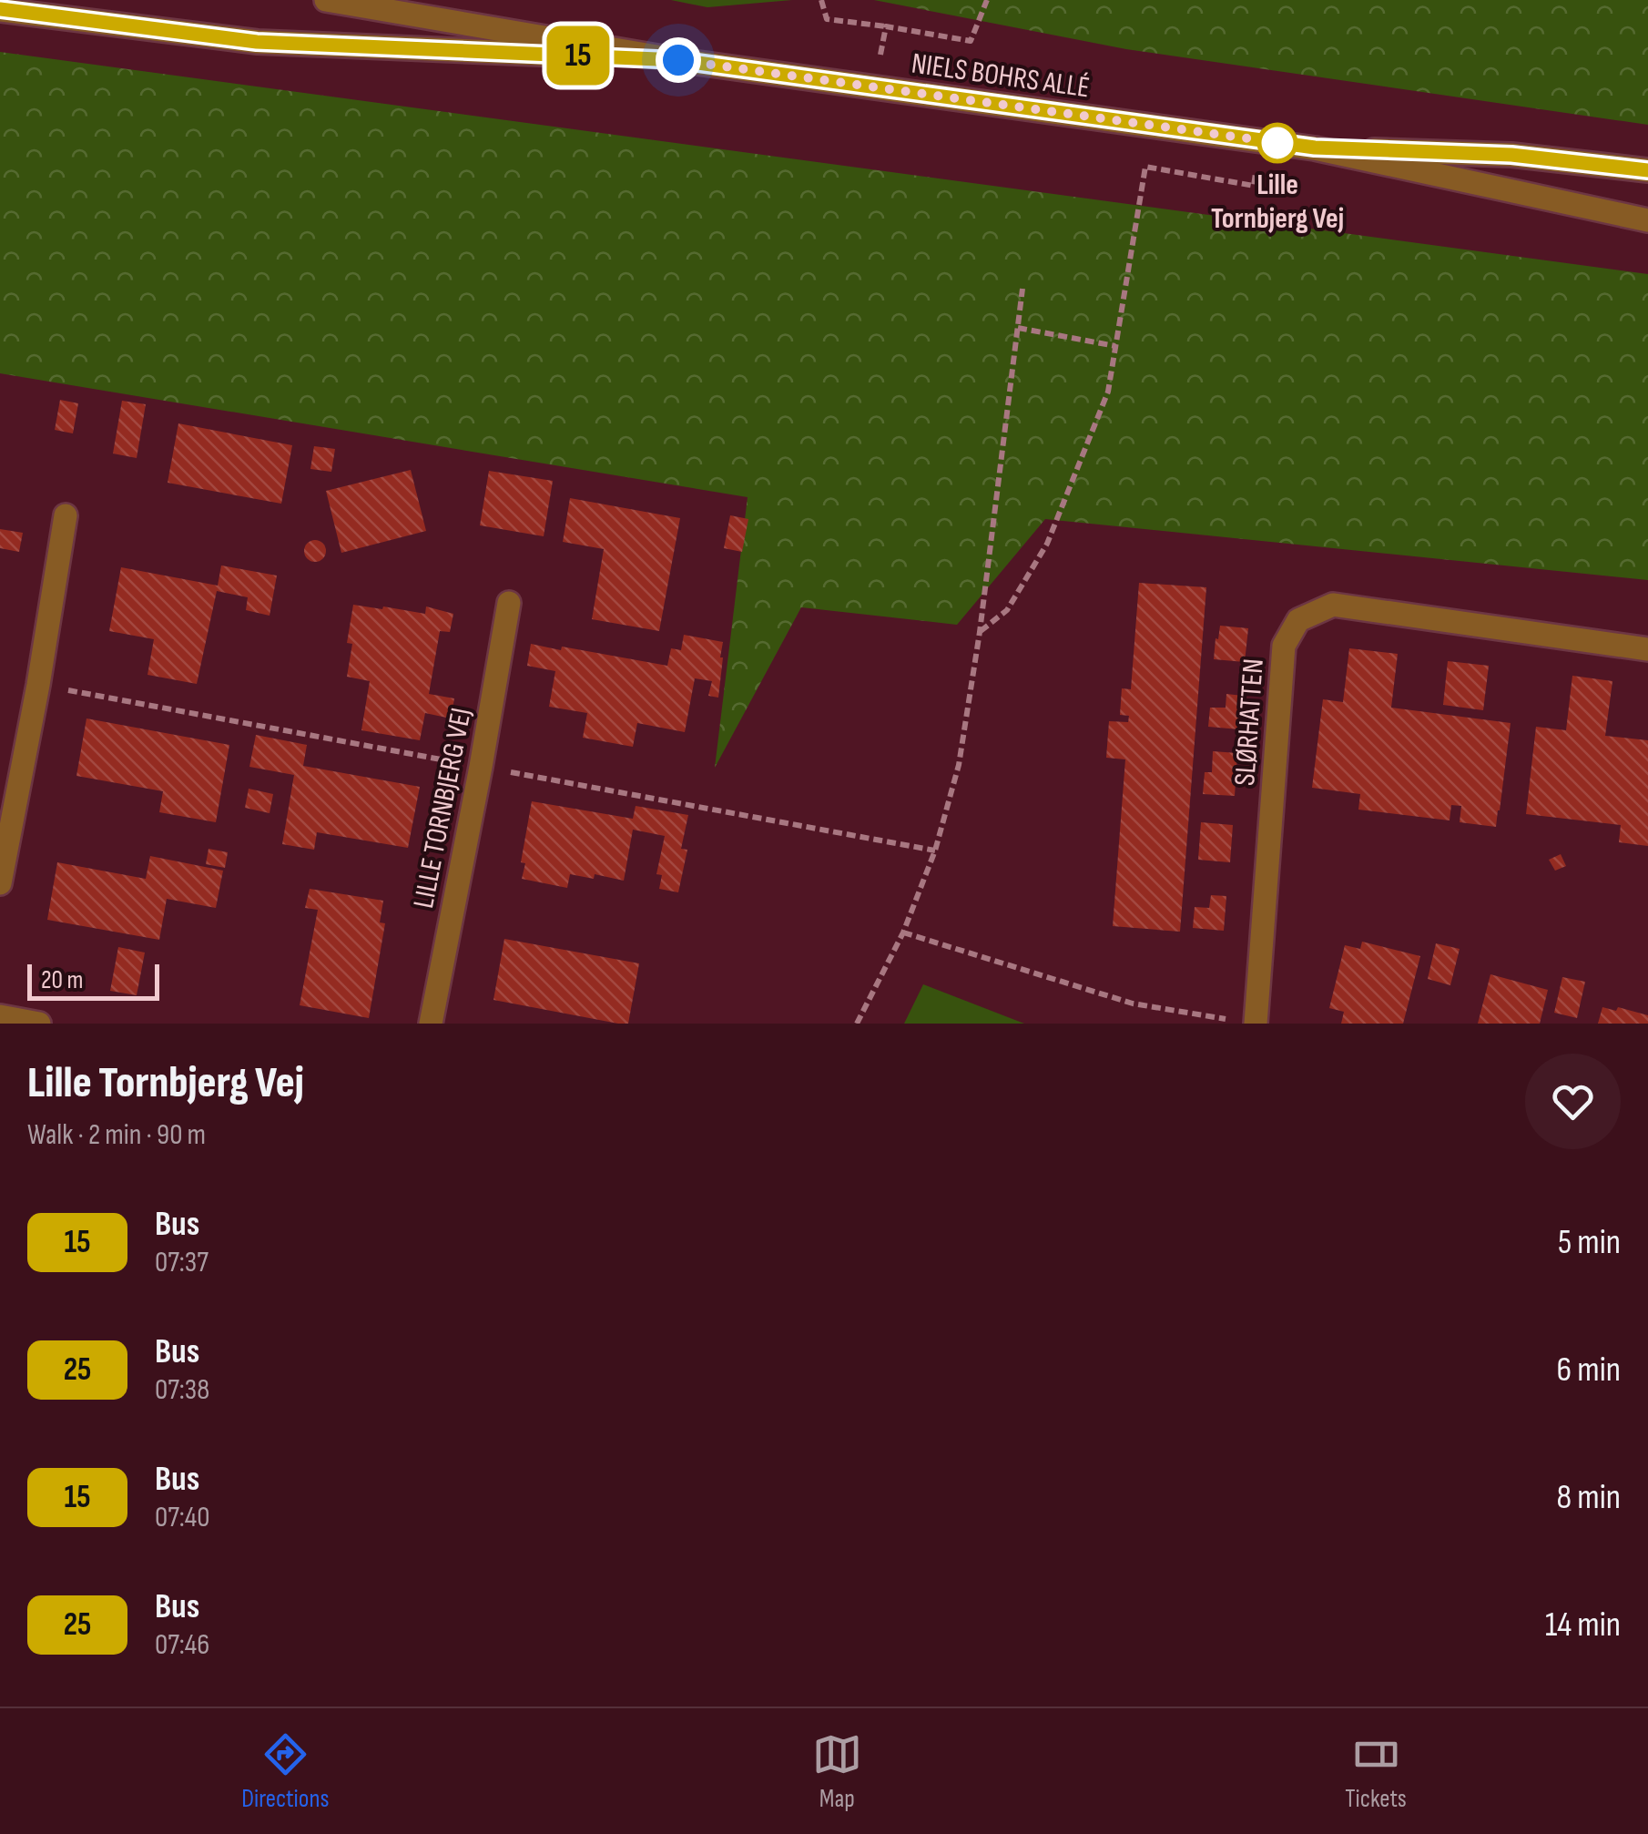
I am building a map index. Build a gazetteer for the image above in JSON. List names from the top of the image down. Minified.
{"streets":{"street":["NIELS BOHRS ALLÉ","SLØRHATTEN","LILLE TORNBJERG VEJ"]},"places":["Lille Tornbjerg Vej"],"lines":["bus line 15"],"scale_bar":"20 m","page":{"on_map":"15","scale":"20 m","heading":["Lille Tornbjerg Vej","Walk · 2 min · 90 m"],"list":[{"mark":"15","name":"Bus","note":"07:37","value":"5 min"},{"mark":"25","name":"Bus","note":"07:38","value":"6 min"},{"mark":"15","name":"Bus","note":"07:40","value":"8 min"},{"mark":"25","name":"Bus","note":"07:46","value":"14 min"}],"tabs":["Directions","Map","Tickets"]}}
